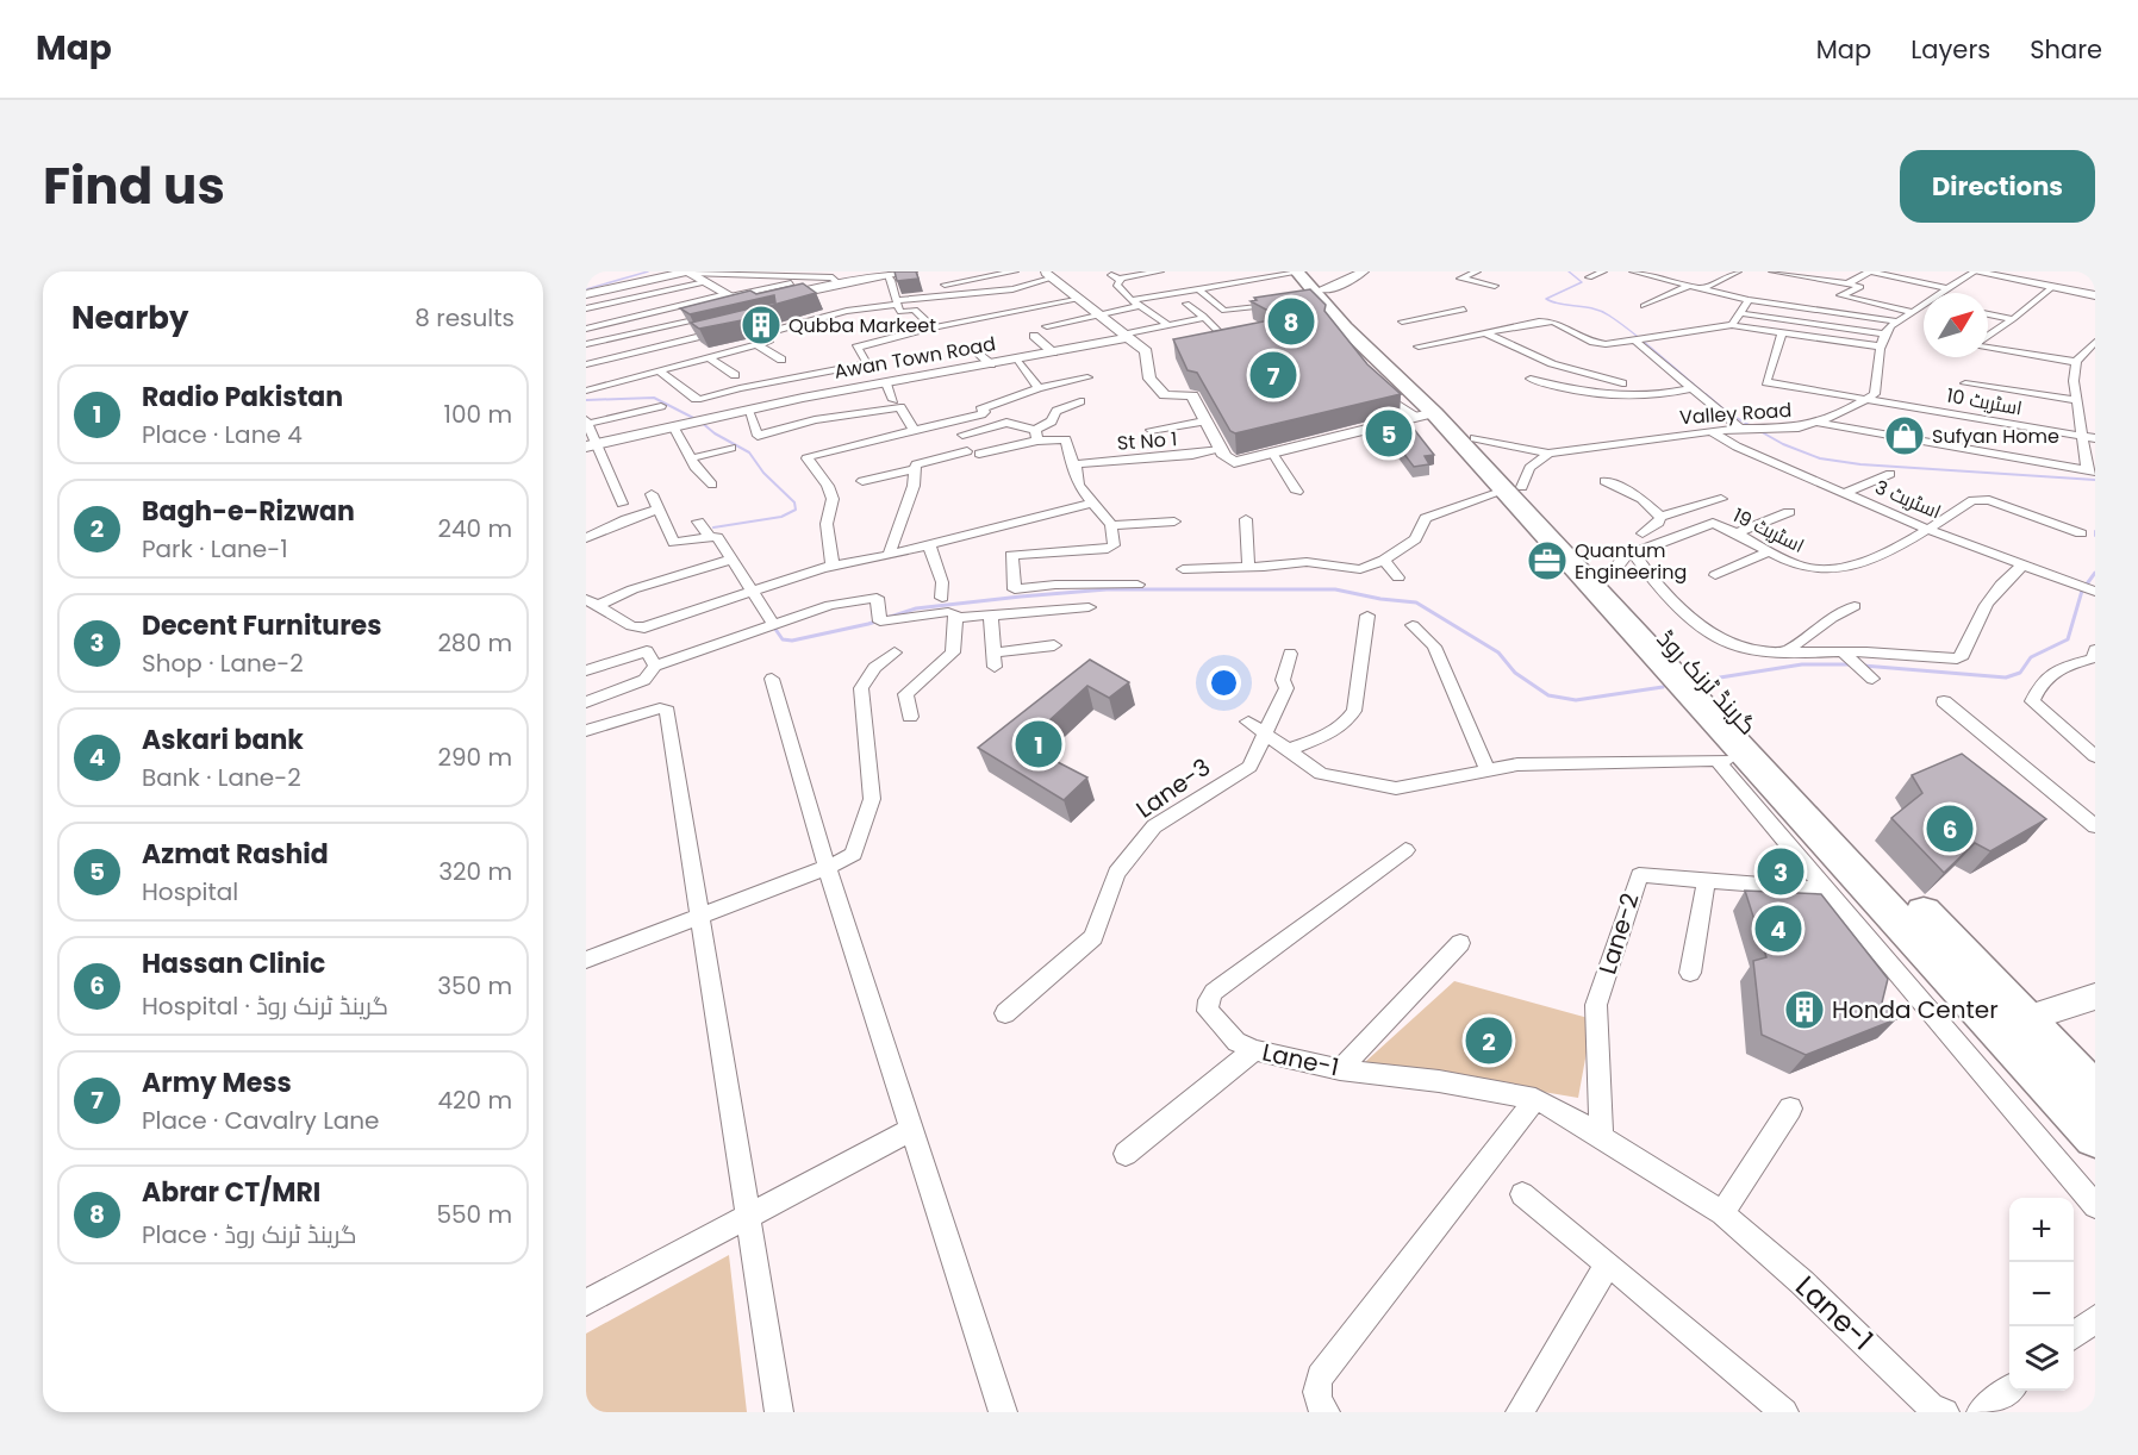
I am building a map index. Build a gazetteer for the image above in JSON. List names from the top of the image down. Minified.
{"streets":{"highway":["گرینڈ ٹرنک روڈ"],"street":["Awan Town Road","اسٹریٹ 10","Valley Road","St No 1","اسٹریٹ 3","اسٹریٹ 19","Lane-3","Lane-2","Lane-1"]},"crossings":[["اسٹریٹ 10","Valley Road"],["Valley Road","اسٹریٹ 3"],["Valley Road","گرینڈ ٹرنک روڈ"],["اسٹریٹ 3","اسٹریٹ 19"],["اسٹریٹ 19","گرینڈ ٹرنک روڈ"],["Lane-2","Lane-1"]],"places":{"building":["Qubba Markeet","Honda Center"],"shop":["Sufyan Home"],"office":["Quantum Engineering"]},"north":"top right","page":{"header":"Map","nav":["Map","Layers","Share"],"title":"Find us","buttons":"Directions","heading":["Nearby","8 results"],"pins":["8","7","5","1","6","3","4","2"],"list":[{"mark":"1","name":"Radio Pakistan","note":"Place · Lane 4","value":"100 m"},{"mark":"2","name":"Bagh-e-Rizwan","note":"Park · Lane-1","value":"240 m"},{"mark":"3","name":"Decent Furnitures","note":"Shop · Lane-2","value":"280 m"},{"mark":"4","name":"Askari bank","note":"Bank · Lane-2","value":"290 m"},{"mark":"5","name":"Azmat Rashid","note":"Hospital","value":"320 m"},{"mark":"6","name":"Hassan Clinic","note":"Hospital · گرینڈ ٹرنک روڈ","value":"350 m"},{"mark":"7","name":"Army Mess","note":"Place · Cavalry Lane","value":"420 m"},{"mark":"8","name":"Abrar CT/MRI","note":"Place · گرینڈ ٹرنک روڈ","value":"550 m"}],"map_buttons":["+","−"]}}
